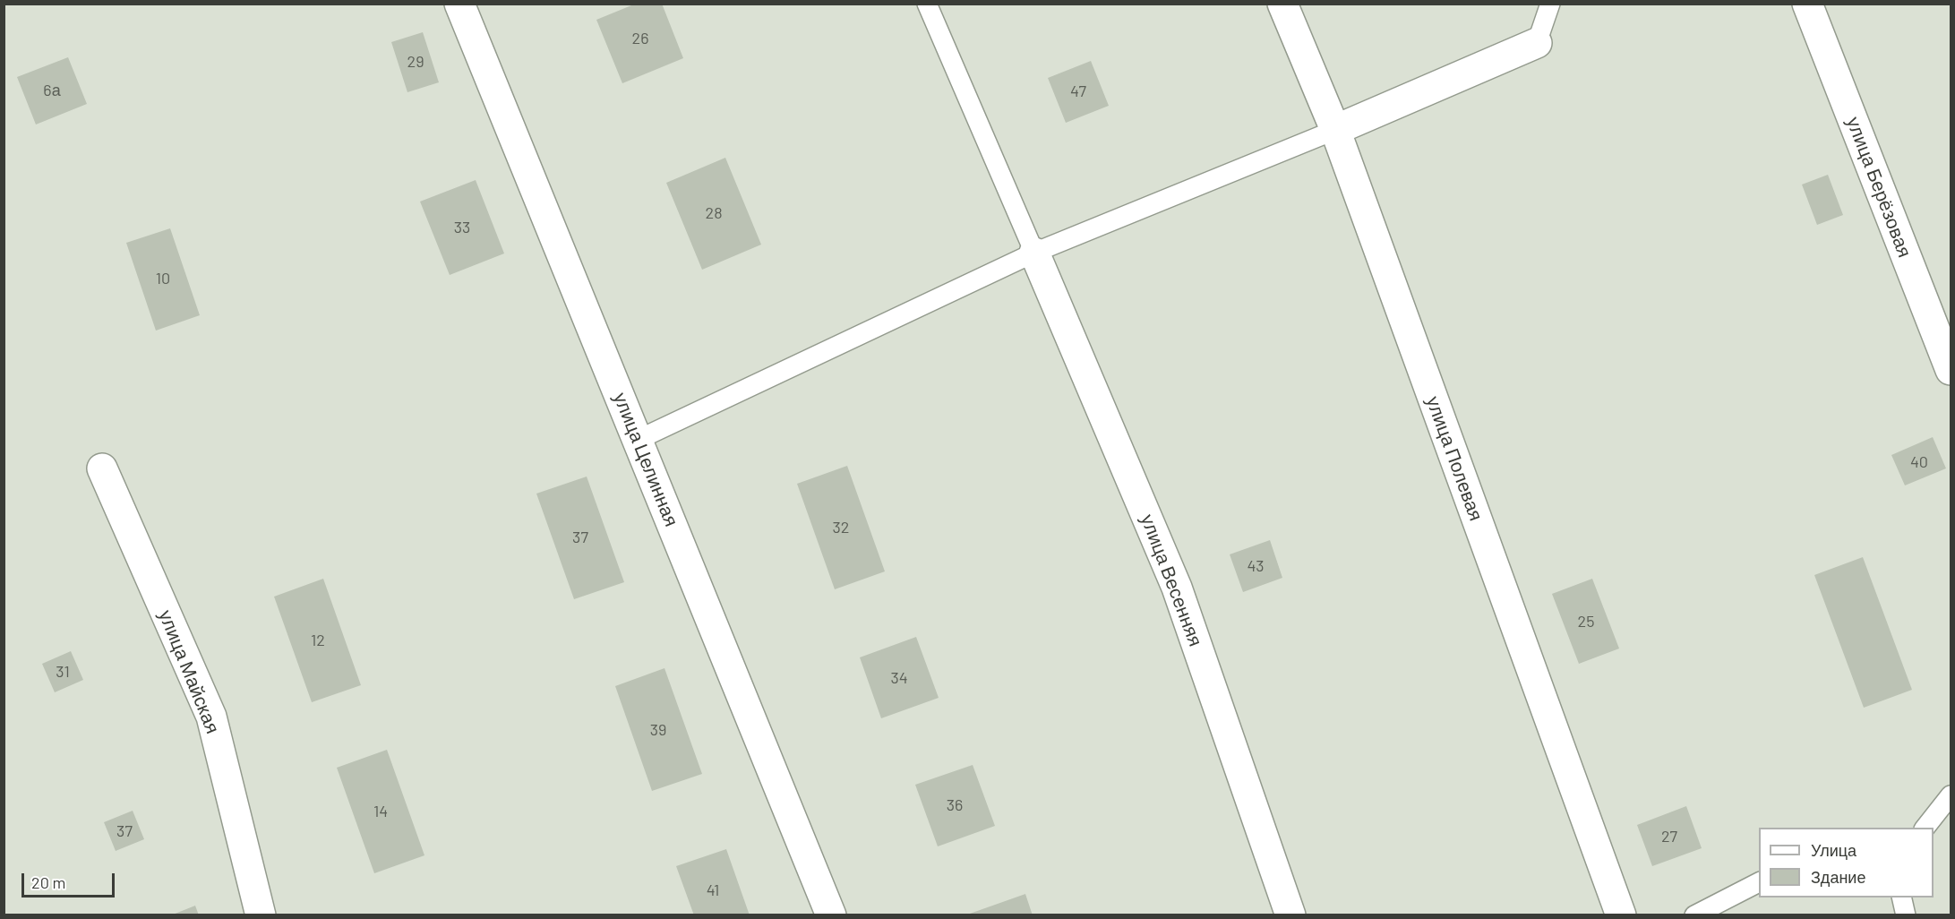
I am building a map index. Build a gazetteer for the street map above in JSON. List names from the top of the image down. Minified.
{"streets":{"street":["улица Берёзовая","улица Полевая","улица Целинная","улица Весенняя","улица Майская"]},"house_numbers":["26","29","6а","47","28","33","10","40","32","37","43","25","12","31","34","39","36","14","37","27","41"],"legend":["Улица","Здание"],"scale_bar":"20 m"}
